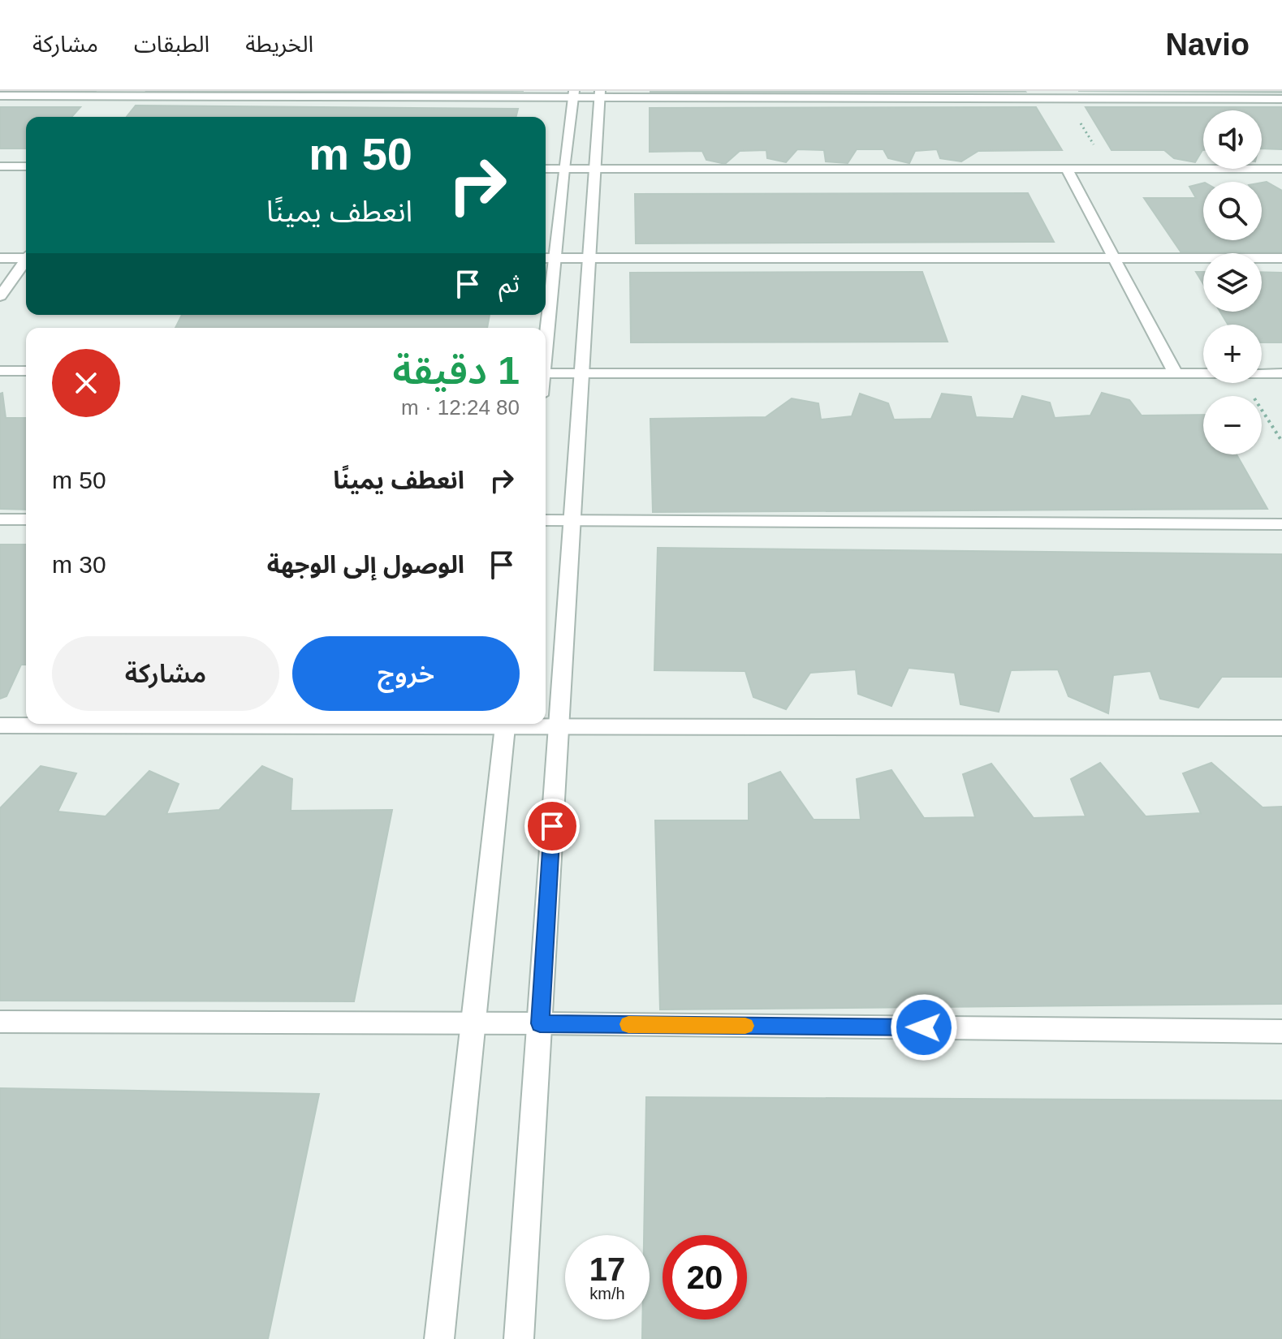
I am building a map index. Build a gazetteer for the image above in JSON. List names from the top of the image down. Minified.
{"page":{"header":"Navio","nav":["الخريطة","الطبقات","مشاركة"],"map_buttons":["+","−"],"turn":["50 m","انعطف يمينًا"],"then":"ثم","heading":["1 دقيقة","80 m · 12:24"],"list":[{"name":"انعطف يمينًا","value":"50 m"},{"name":"الوصول إلى الوجهة","value":"30 m"}],"buttons":["خروج","مشاركة"],"speed":"17 km/h","limit":"20"}}
